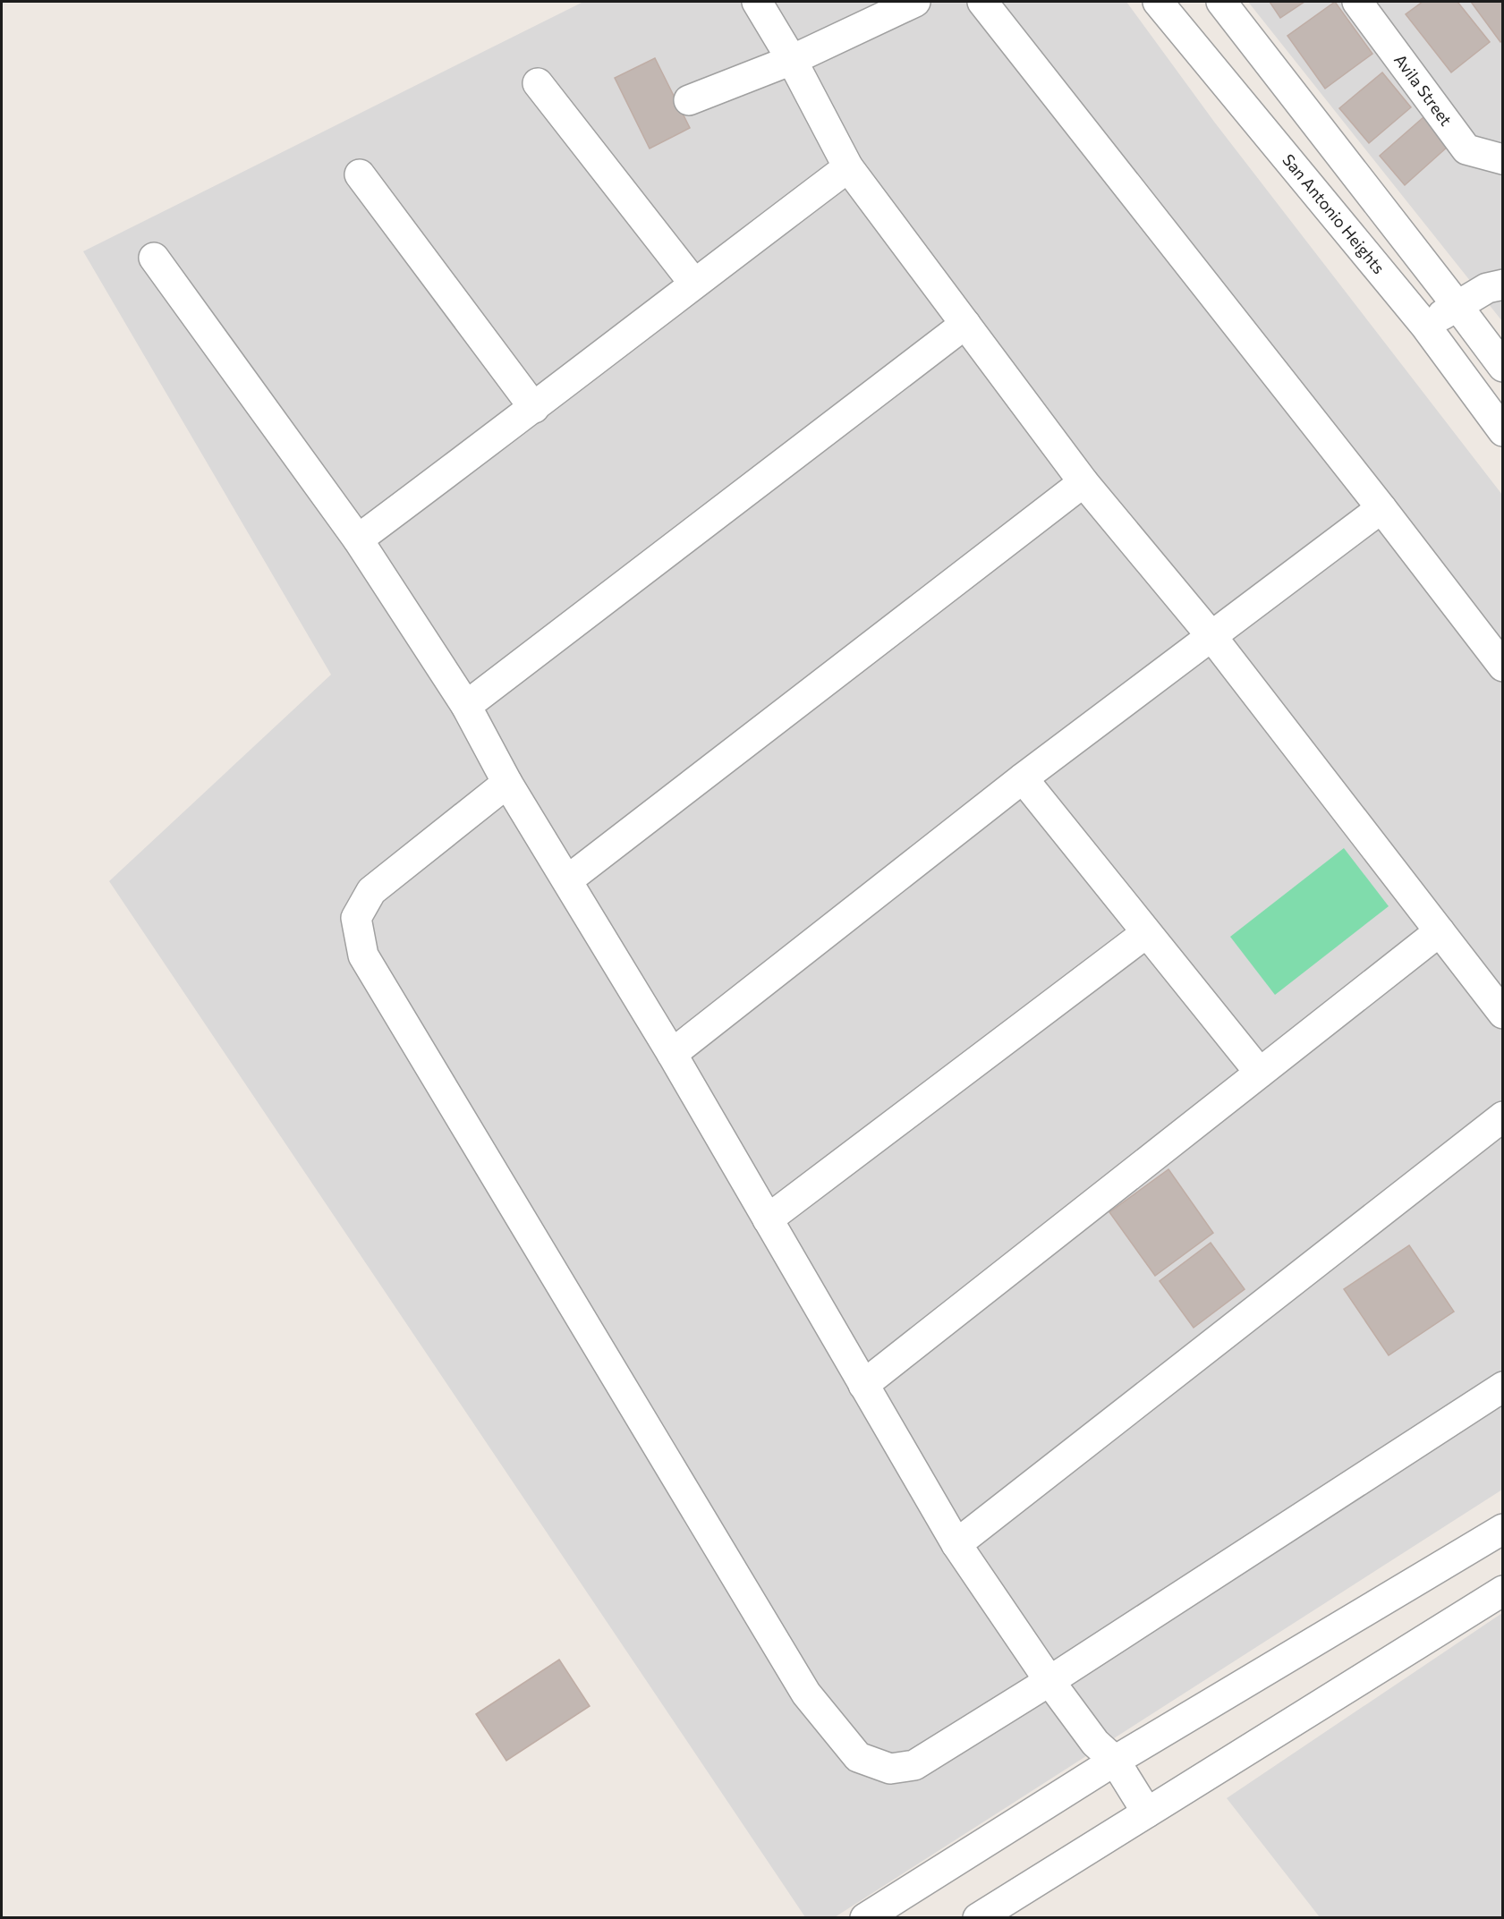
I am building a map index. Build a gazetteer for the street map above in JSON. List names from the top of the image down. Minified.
{"streets":{"street":["Avila Street","San Antonio Heights"]}}
